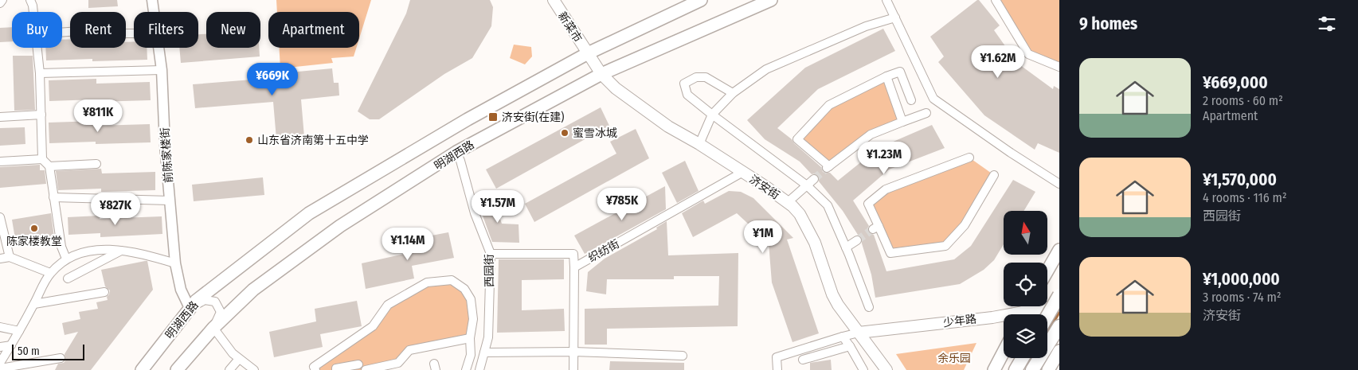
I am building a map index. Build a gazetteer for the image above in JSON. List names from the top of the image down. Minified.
{"streets":{"main road":["新菜市","明湖西路","济安街","少年路"],"street":["前陈家楼街","织纺街","西园街"]},"crossings":[["新菜市","明湖西路"],["新菜市","济安街"],["前陈家楼街","明湖西路"],["明湖西路","济安街"],["明湖西路","西园街"],["济安街","织纺街"],["济安街","少年路"]],"parks":["余乐园"],"places":{"transit":["济安街(在建)"],"other":["蜜雪冰城","山东省济南第十五中学","陈家楼教堂"]},"scale_bar":"50 m","north":"top","page":{"heading":"9 homes","chip":["Buy","Rent","Filters","New","Apartment"],"price":["¥1.62M","¥669K","¥811K","¥1.23M","¥785K","¥1.57M","¥827K","¥1M","¥1.14M"],"list":[{"name":"¥669,000","note":"2 rooms · 60 m² · Apartment"},{"name":"¥1,570,000","note":"4 rooms · 116 m² · 西园街"},{"name":"¥1,000,000","note":"3 rooms · 74 m² · 济安街"}],"scale":"50 m"}}
